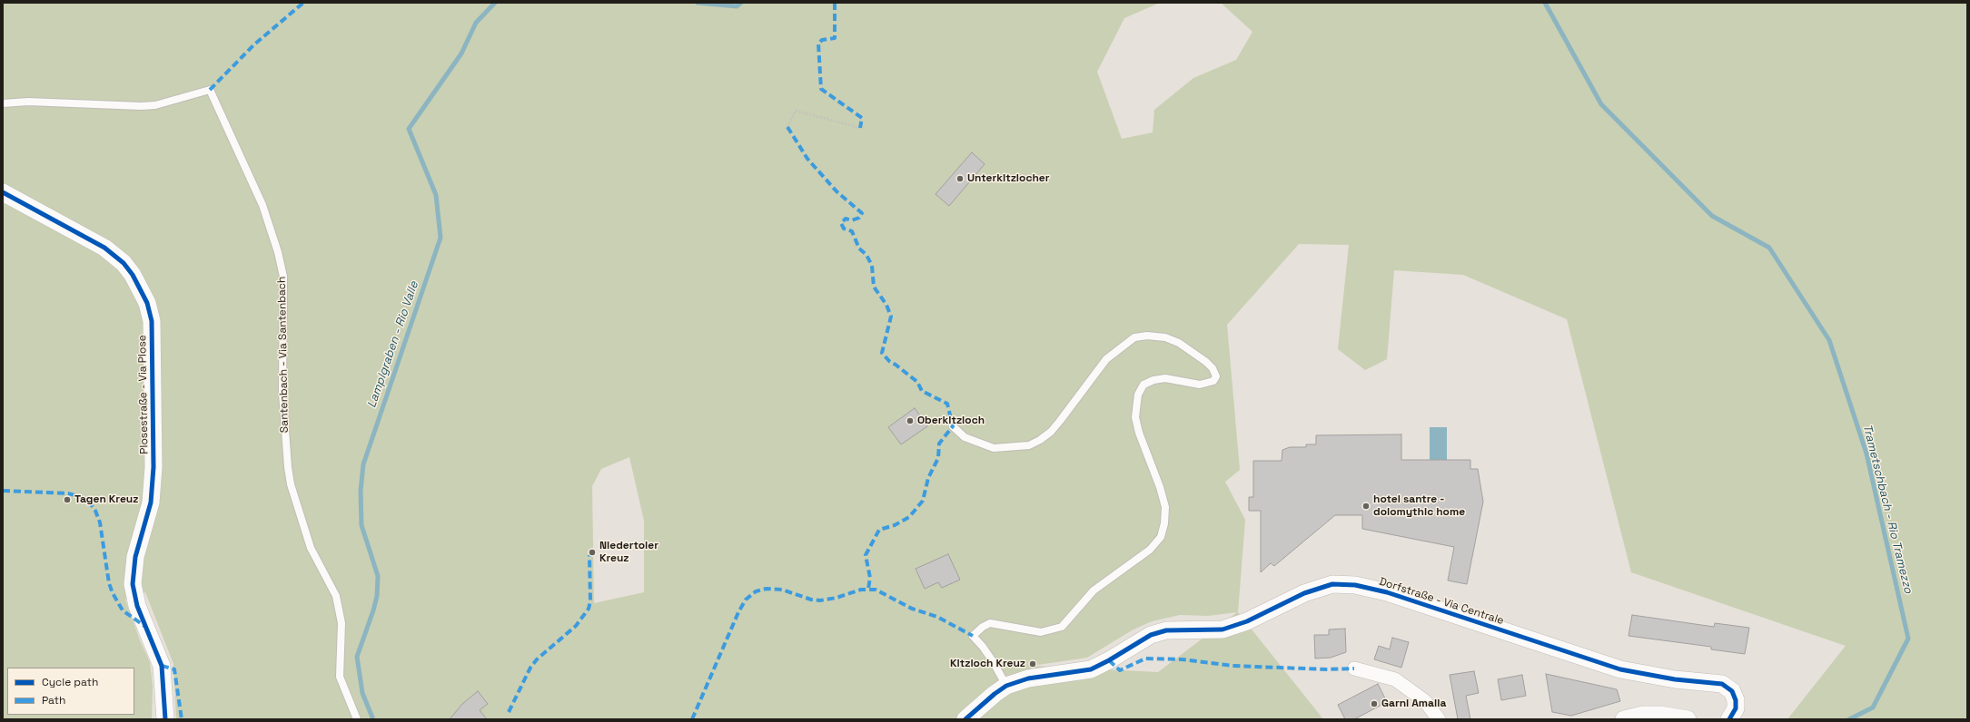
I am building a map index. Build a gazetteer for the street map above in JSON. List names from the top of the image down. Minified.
{"streets":{"street":["Plosestraße - Via Plose","Dorfstraße - Via Centrale"],"lane":["Santenbach - Via Santenbach"]},"water":["Lamplgraben - Rio Valle","Trametschbach - Rio Tramezzo"],"places":["Unterkitzlocher","Oberkitzloch","Tagen Kreuz","hotel santre - dolomythic home","Niedertoler Kreuz","Kitzloch Kreuz","Garni Amalia"],"legend":["Cycle path","Path"]}
